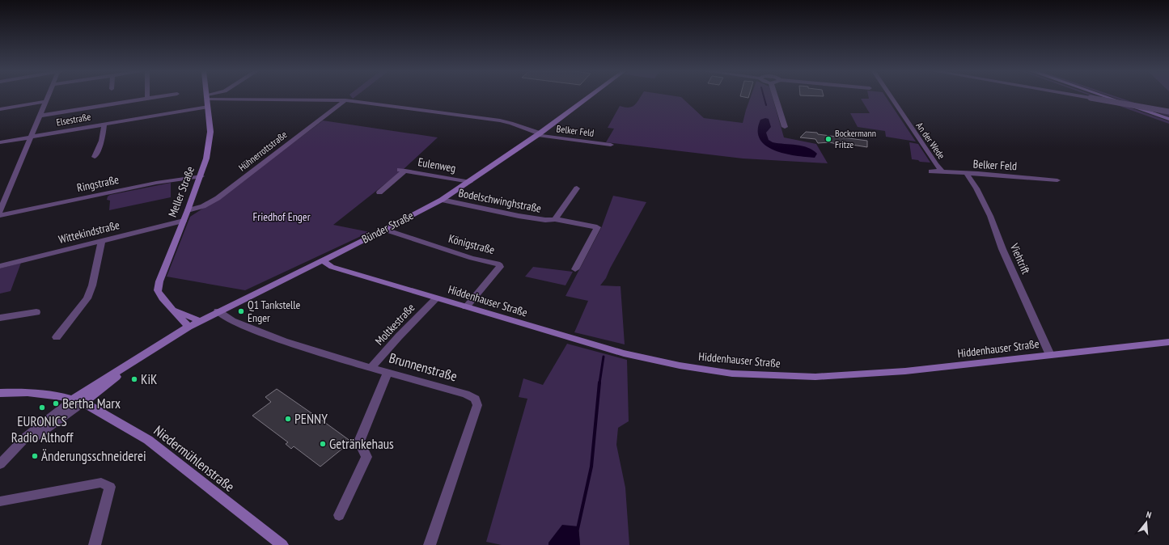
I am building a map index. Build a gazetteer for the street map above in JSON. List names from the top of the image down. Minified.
{"streets":{"street":["Elsestraße","Belker Feld","An der Wede","Hühnerrottstraße","Eulenweg","Ringstraße","Meller Straße","Bodelschwinghstraße","Bünder Straße","Wittekindstraße","Königstraße","Viehtrift","Hiddenhauser Straße","Moltkestraße","Brunnenstraße","Niedermühlenstraße"]},"crossings":[["Elsestraße","Belker Feld"],["Elsestraße","Meller Straße"],["Belker Feld","An der Wede"],["Belker Feld","Hühnerrottstraße"],["Belker Feld","Meller Straße"],["Belker Feld","Bünder Straße"],["Belker Feld","Viehtrift"],["Hühnerrottstraße","Meller Straße"],["Eulenweg","Bünder Straße"],["Ringstraße","Meller Straße"],["Meller Straße","Bünder Straße"],["Meller Straße","Wittekindstraße"],["Bodelschwinghstraße","Bünder Straße"],["Bünder Straße","Königstraße"],["Bünder Straße","Hiddenhauser Straße"],["Bünder Straße","Brunnenstraße"],["Bünder Straße","Niedermühlenstraße"],["Königstraße","Hiddenhauser Straße"],["Viehtrift","Hiddenhauser Straße"],["Hiddenhauser Straße","Moltkestraße"],["Moltkestraße","Brunnenstraße"]],"parks":["Friedhof Enger"],"places":["Bockermann Fritze","Q1 Tankstelle Enger","KiK","Bertha Marx","EURONICS Radio Althoff","PENNY","Getränkehaus","Änderungsschneiderei"],"north":"top"}
